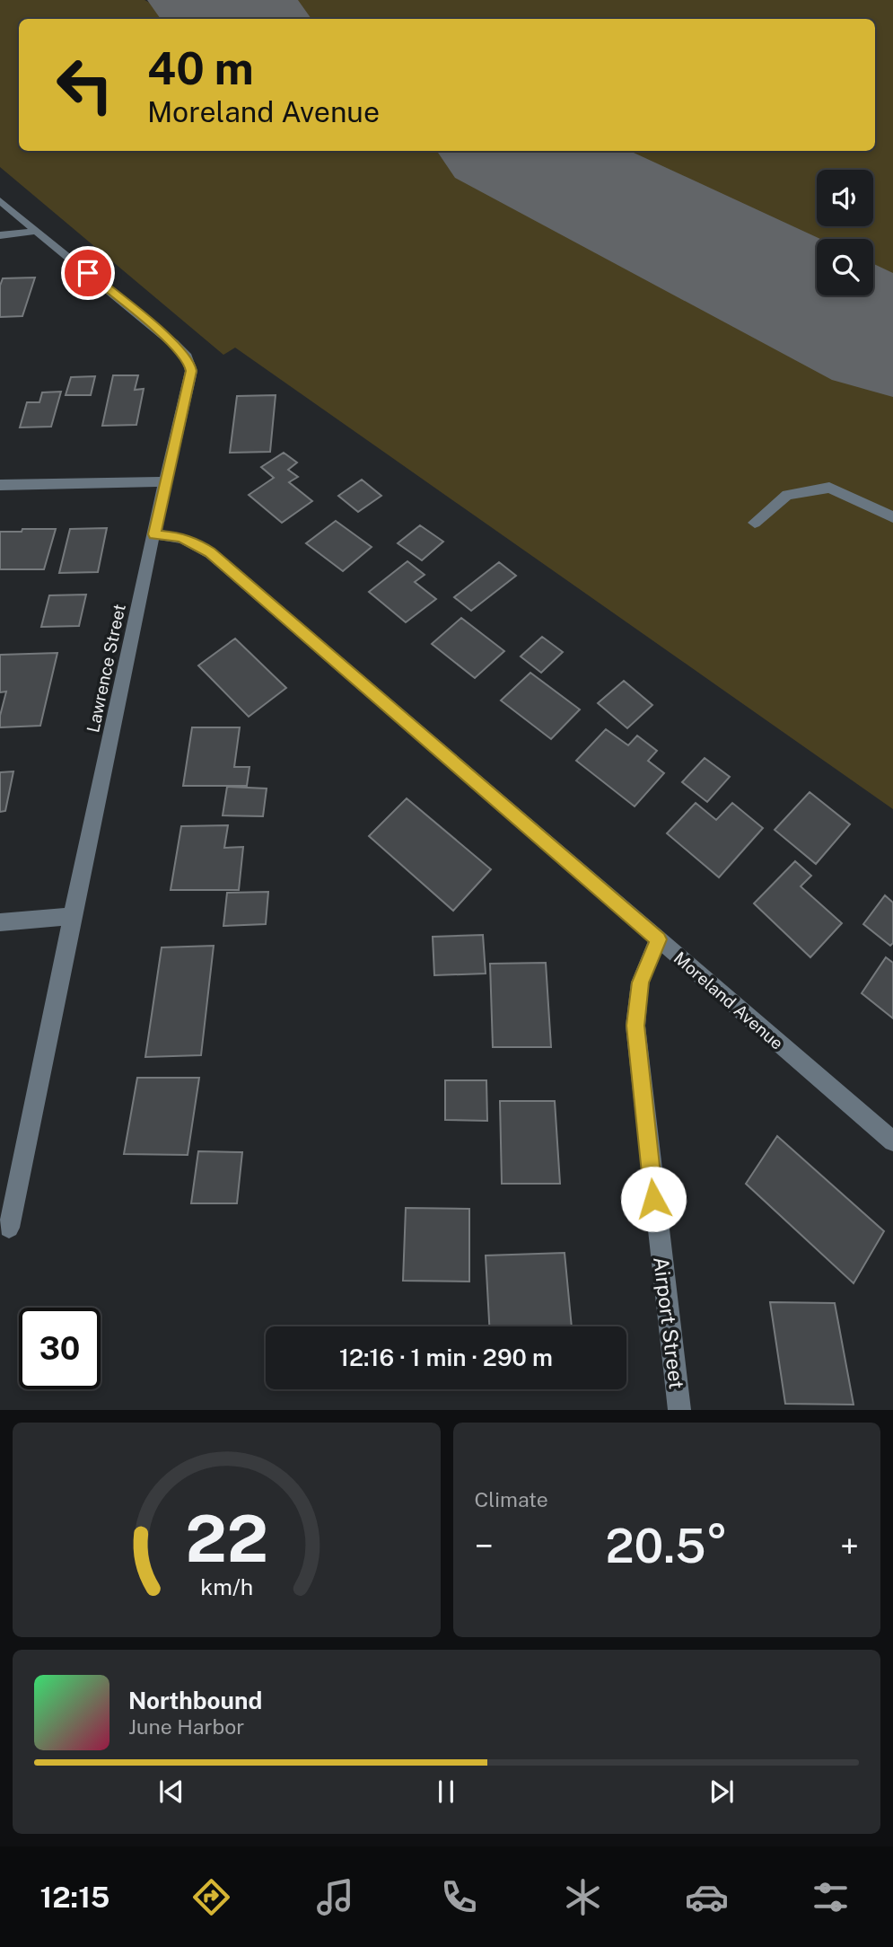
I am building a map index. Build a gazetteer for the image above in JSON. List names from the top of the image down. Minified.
{"streets":{"street":["Lawrence Street","Moreland Avenue","Airport Street"]},"crossings":[["Lawrence Street","Moreland Avenue"],["Moreland Avenue","Airport Street"]],"page":{"turn":["40 m","Moreland Avenue"],"limit":"30","trip":"12:16 · 1 min · 290 m","tile":"Climate","heat":["−","20.5°","+"],"song":["Northbound","June Harbor"],"tabs":"12:15","gauge":["22","km/h"]}}
